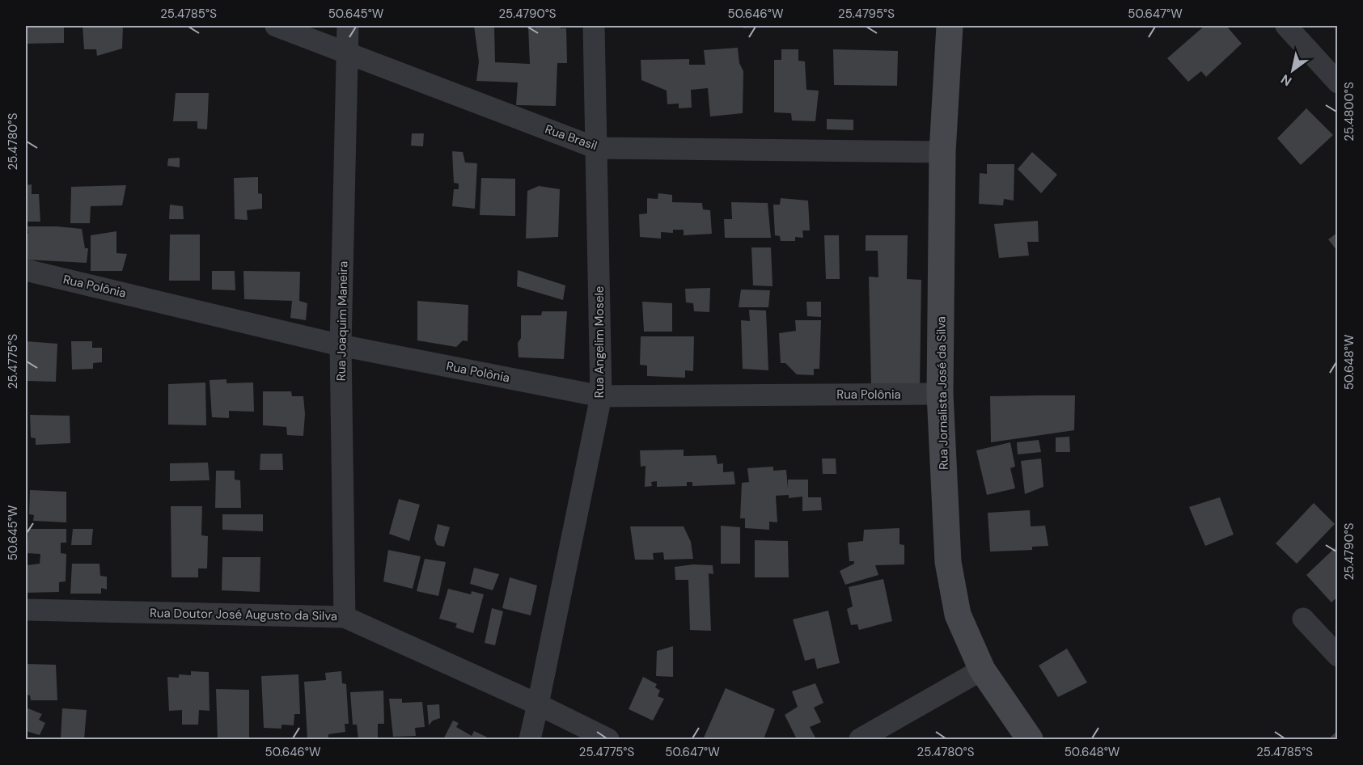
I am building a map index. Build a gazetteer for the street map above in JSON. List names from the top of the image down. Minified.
{"streets":{"main road":["Rua Jornalista José da Silva"],"street":["Rua Brasil","Rua Polônia","Rua Joaquim Maneira","Rua Angelim Mosele","Rua Doutor José Augusto da Silva"]},"crossings":[["Rua Brasil","Rua Joaquim Maneira"],["Rua Brasil","Rua Angelim Mosele"],["Rua Brasil","Rua Jornalista José da Silva"],["Rua Polônia","Rua Joaquim Maneira"],["Rua Polônia","Rua Angelim Mosele"],["Rua Polônia","Rua Jornalista José da Silva"],["Rua Joaquim Maneira","Rua Doutor José Augusto da Silva"],["Rua Angelim Mosele","Rua Doutor José Augusto da Silva"]],"north":"bottom left","coordinates":["25.4785°S","50.645°W","25.4790°S","50.646°W","25.4795°S","50.647°W","25.4800°S","25.4780°S","25.4775°S","50.648°W"]}
